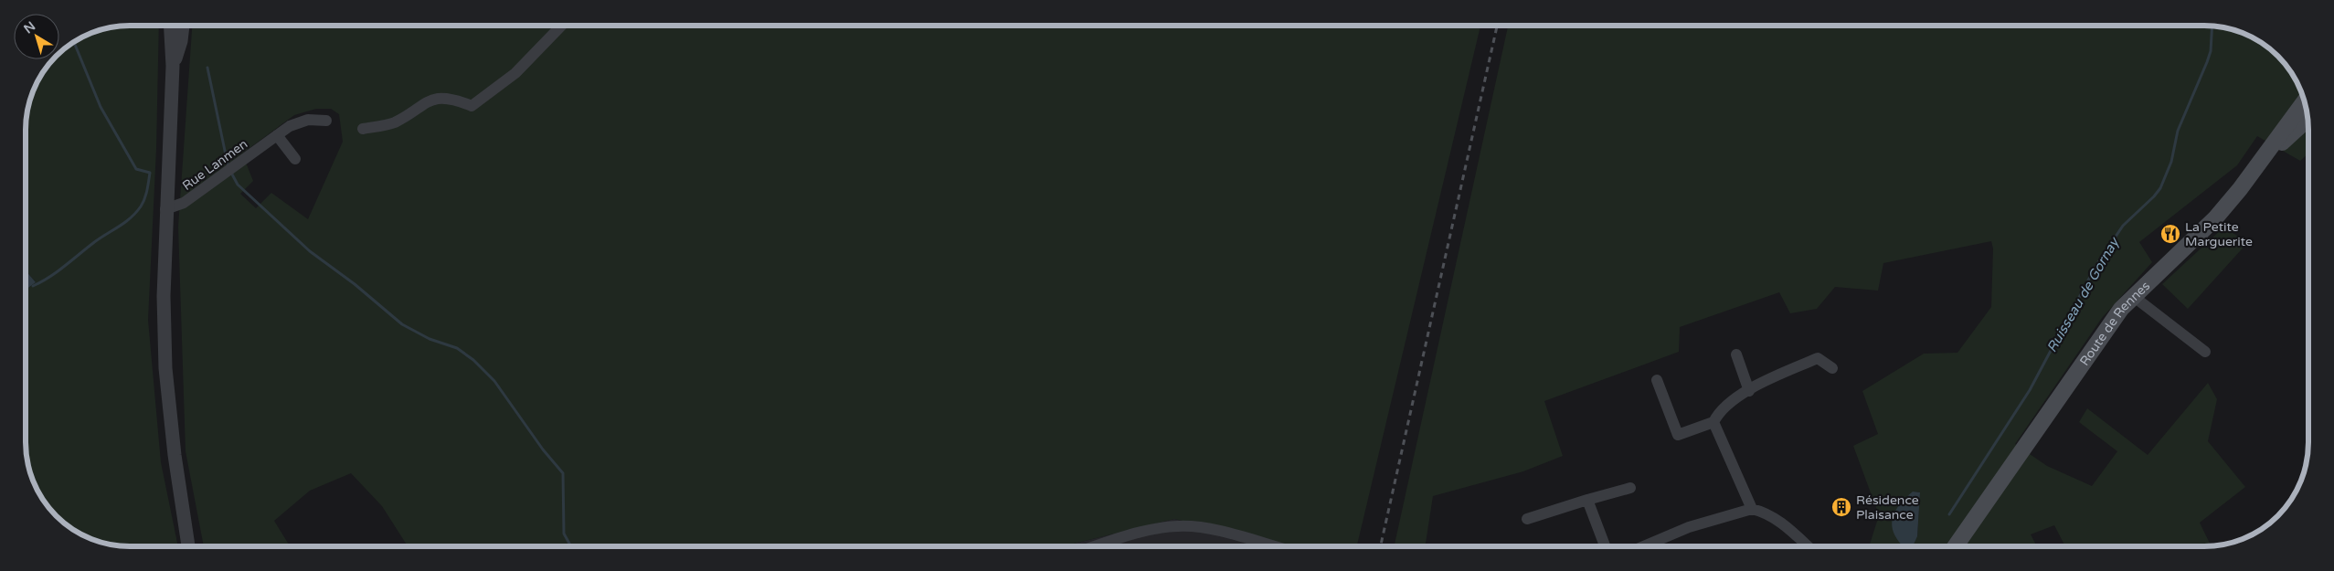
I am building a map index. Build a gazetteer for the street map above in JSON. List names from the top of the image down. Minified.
{"streets":{"main road":["Route de Rennes"],"street":["Rue Lanmen"]},"water":["Ruisseau de Gornay"],"places":{"restaurant":["La Petite Marguerite"],"building":["Résidence Plaisance"]},"north":"top left"}
